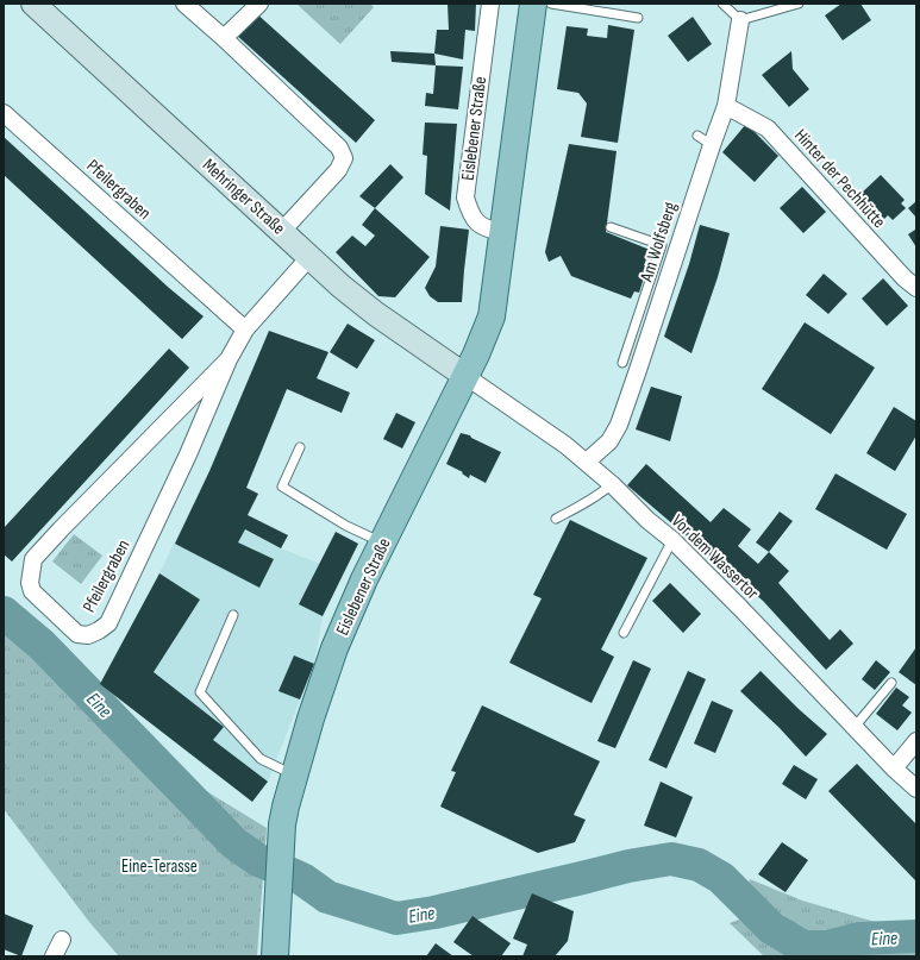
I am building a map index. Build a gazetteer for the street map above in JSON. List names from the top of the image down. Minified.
{"streets":{"main road":["Eislebener Straße","Mehringer Straße"],"street":["Hinter der Pechhütte","Pfeilergraben","Am Wolfsberg","Vor dem Wassertor"]},"crossings":[["Eislebener Straße","Mehringer Straße"],["Eislebener Straße","Vor dem Wassertor"],["Hinter der Pechhütte","Am Wolfsberg"],["Mehringer Straße","Vor dem Wassertor"],["Am Wolfsberg","Vor dem Wassertor"]],"water":["Eine"],"parks":["Eine-Terasse"]}
